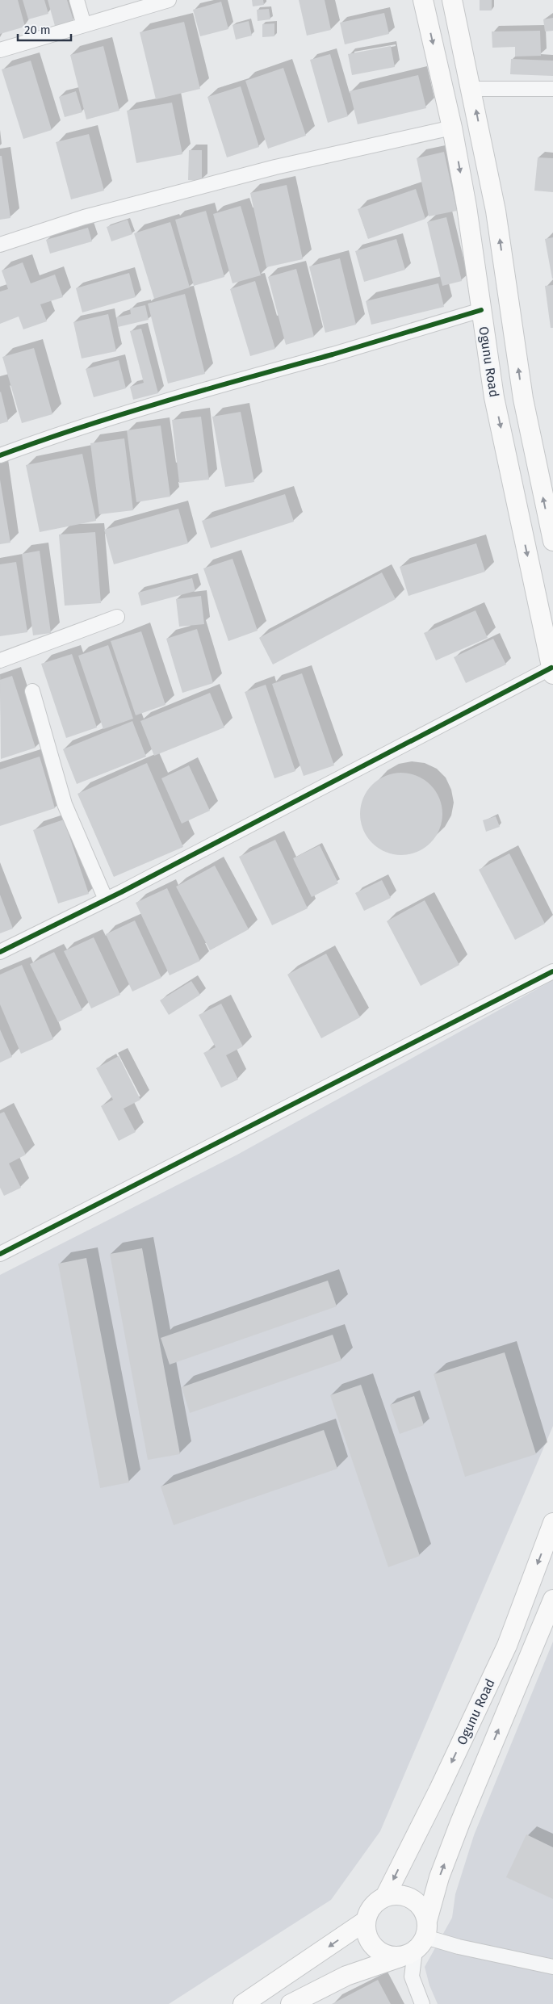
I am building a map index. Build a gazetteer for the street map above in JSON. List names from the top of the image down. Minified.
{"streets":{"main road":["Ogunu Road"]},"scale_bar":"20 m"}
